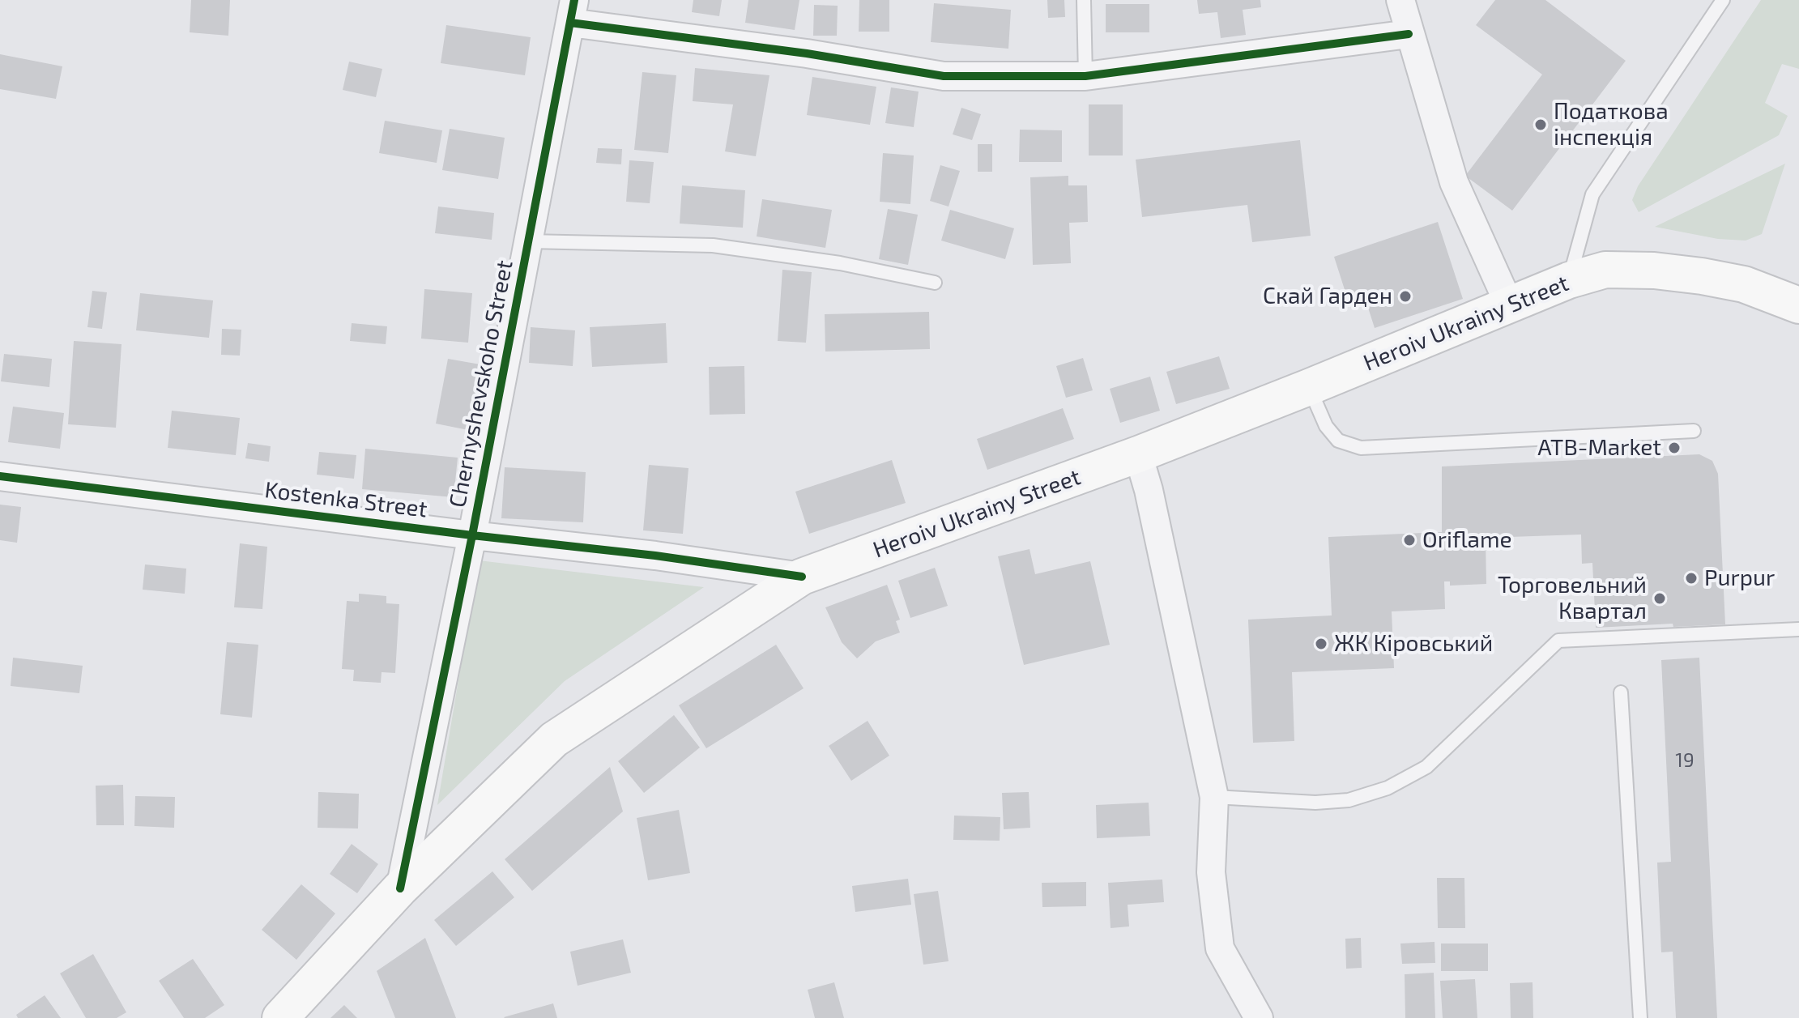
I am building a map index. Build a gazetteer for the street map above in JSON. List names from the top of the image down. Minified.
{"streets":{"main road":["Heroiv Ukrainy Street"],"street":["Chernyshevskoho Street","Kostenka Street"]},"crossings":[["Heroiv Ukrainy Street","Chernyshevskoho Street"],["Heroiv Ukrainy Street","Kostenka Street"],["Chernyshevskoho Street","Kostenka Street"]],"places":["Податкова інспекція","Скай Гарден","ATB-Market","Oriflame","Purpur","Торговельний Квартал","ЖК Кіровський"],"house_numbers":["19"]}
